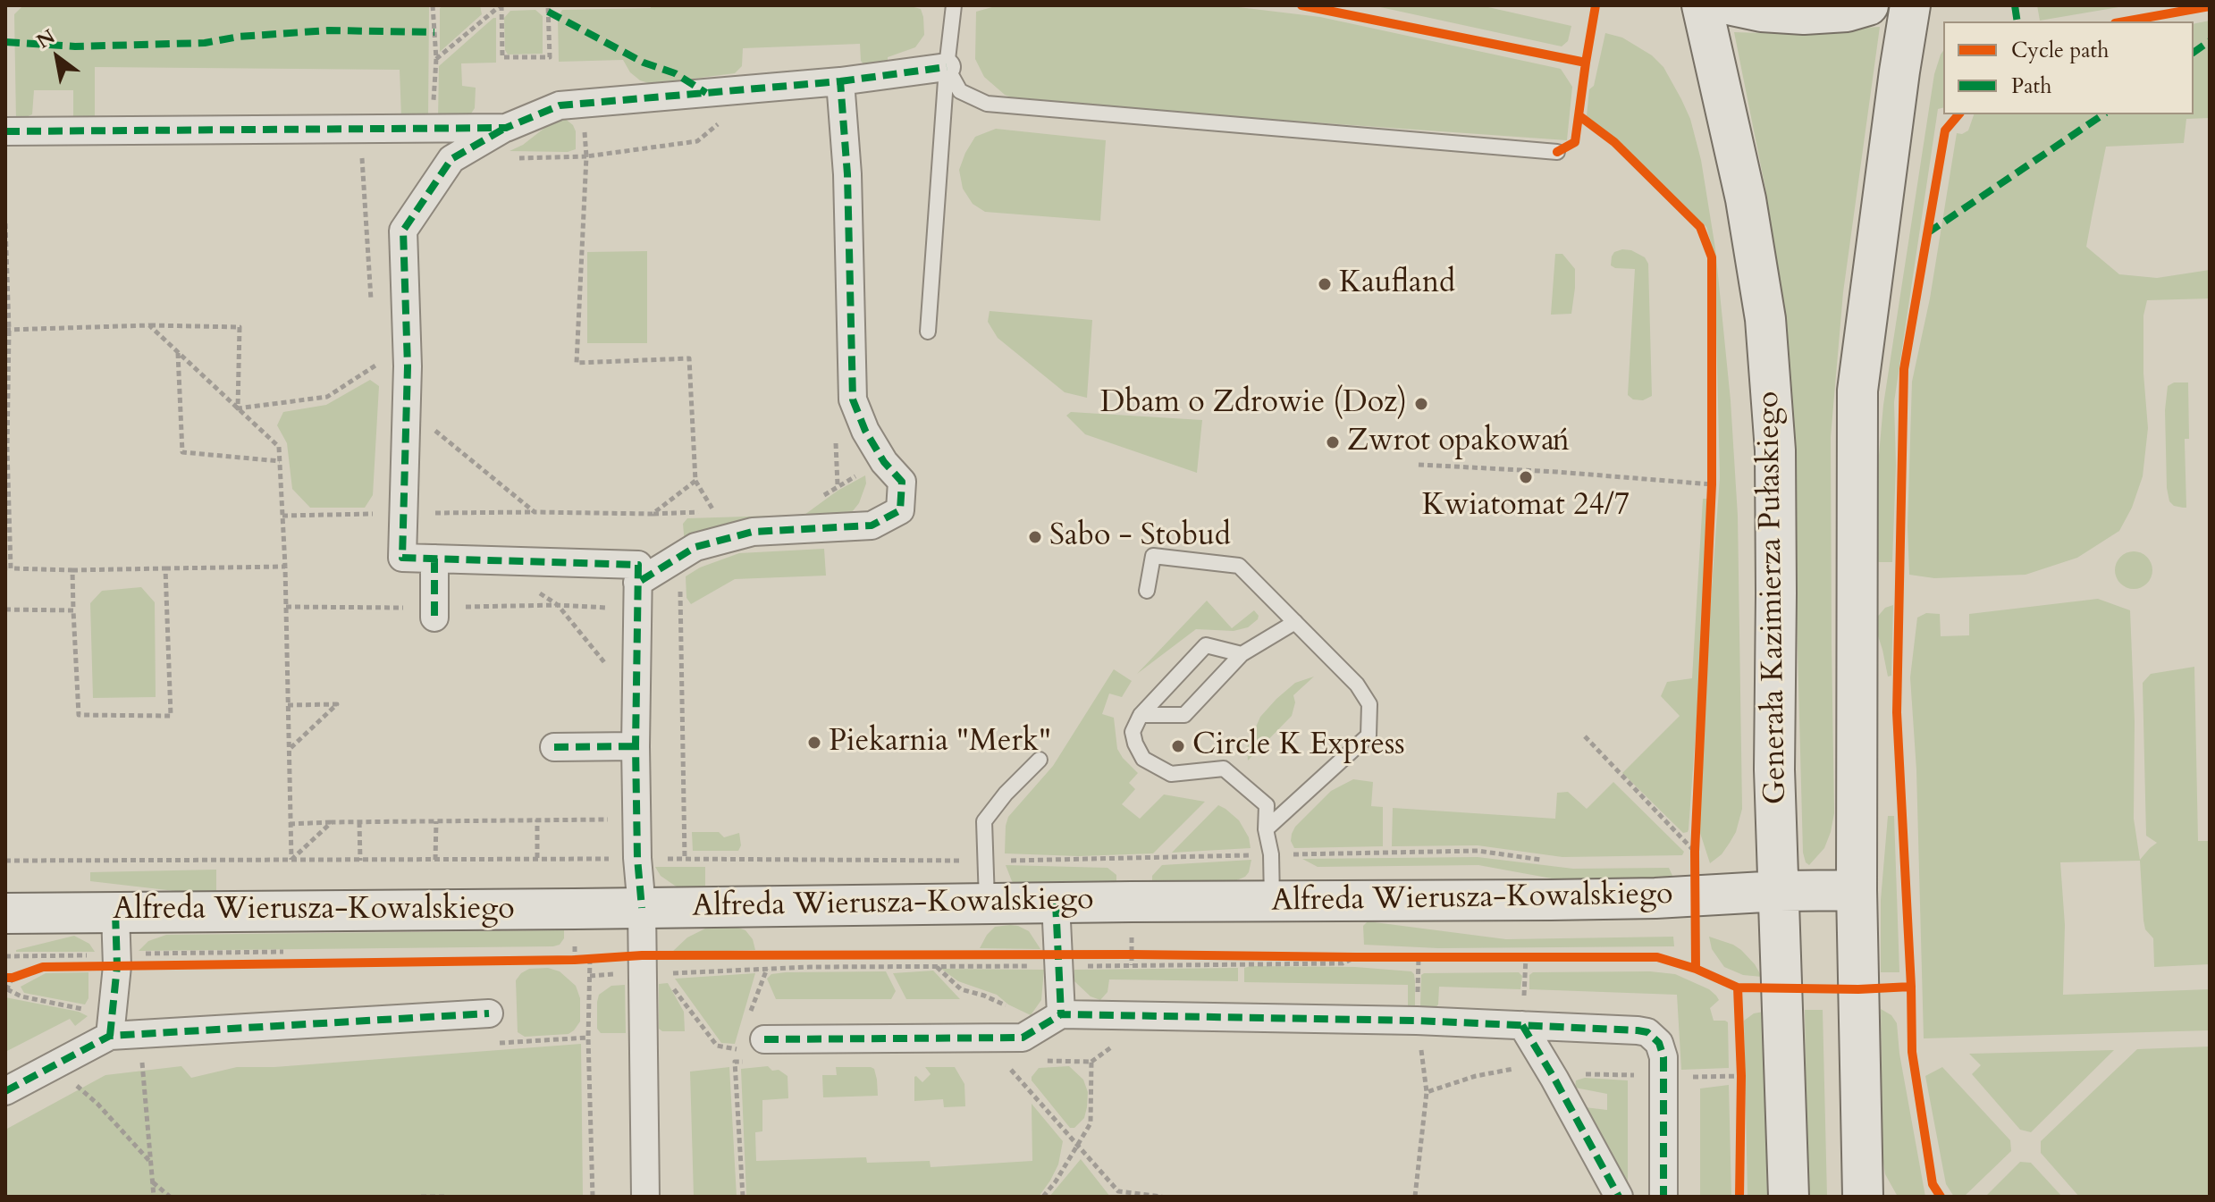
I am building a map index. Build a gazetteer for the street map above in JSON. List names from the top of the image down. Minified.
{"streets":{"main road":["Generała Kazimierza Pułaskiego","Alfreda Wierusza-Kowalskiego"]},"crossings":[["Generała Kazimierza Pułaskiego","Alfreda Wierusza-Kowalskiego"]],"places":["Kaufland","Dbam o Zdrowie (Doz)","Zwrot opakowań","Kwiatomat 24/7","Sabo - Stobud","Piekarnia \"Merk\"","Circle K Express"],"legend":["Cycle path","Path"],"north":"top left"}
